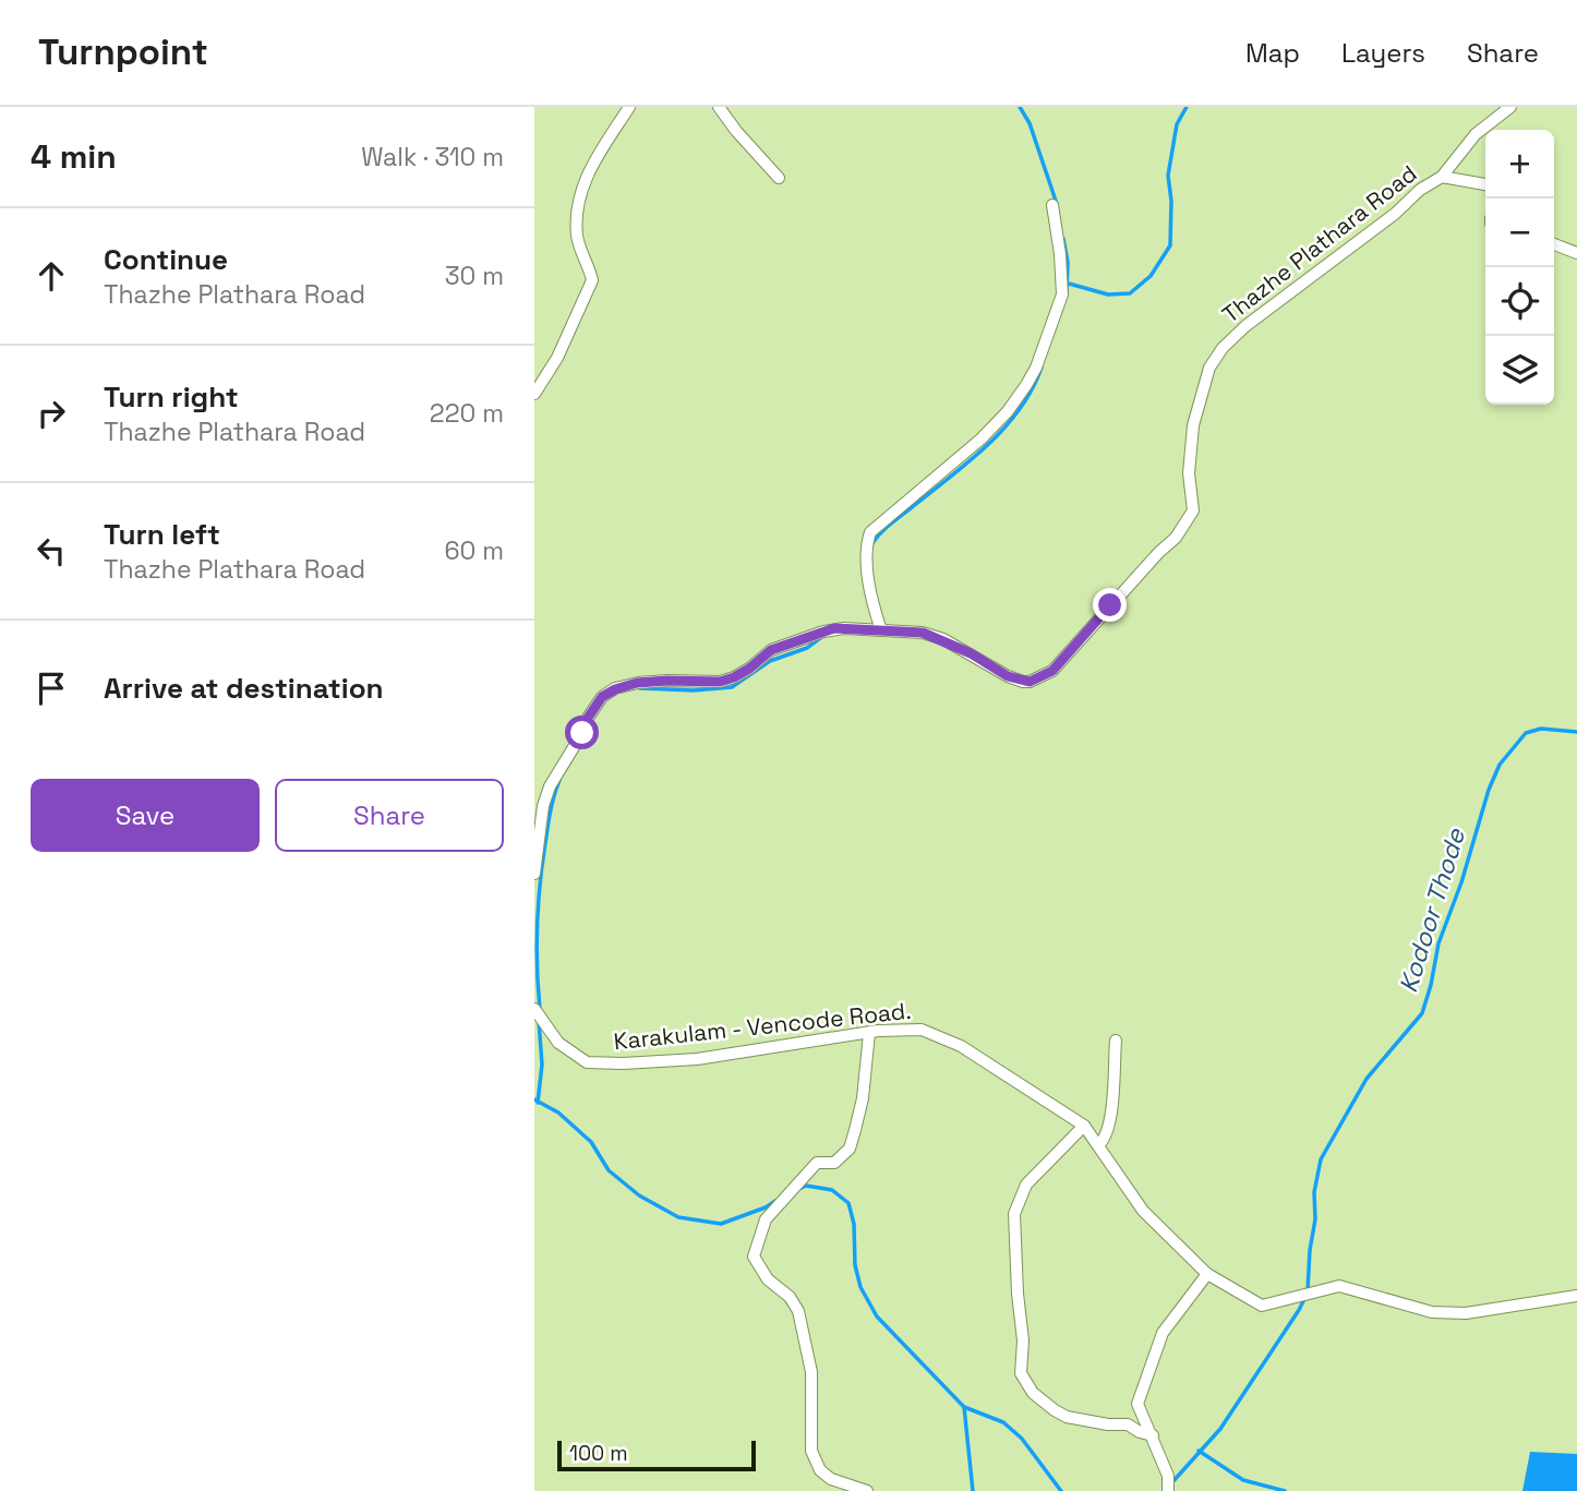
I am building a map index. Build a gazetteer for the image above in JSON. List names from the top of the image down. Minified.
{"streets":{"street":["Thazhe Plathara Road","Karakulam - Vencode Road."]},"water":["Kodoor Thode"],"scale_bar":"100 m","page":{"header":"Turnpoint","nav":["Map","Layers","Share"],"heading":["4 min","Walk · 310 m"],"map_buttons":["+","−"],"list":[["Continue","Thazhe Plathara Road","30 m"],["Turn right","Thazhe Plathara Road","220 m"],["Turn left","Thazhe Plathara Road","60 m"],"Arrive at destination"],"buttons":["Save","Share"],"scale":"100 m"}}
